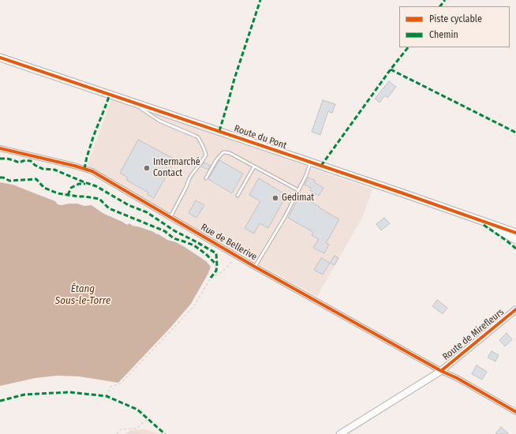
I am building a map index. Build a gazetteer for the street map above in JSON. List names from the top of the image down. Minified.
{"streets":{"main road":["Route du Pont"],"street":["Rue de Bellerive","Route de Mirefleurs"]},"crossings":[["Rue de Bellerive","Route de Mirefleurs"]],"water":["Étang Sous-le-Torre"],"places":["Intermarché Contact","Gedimat"],"legend":["Piste cyclable","Chemin"]}
